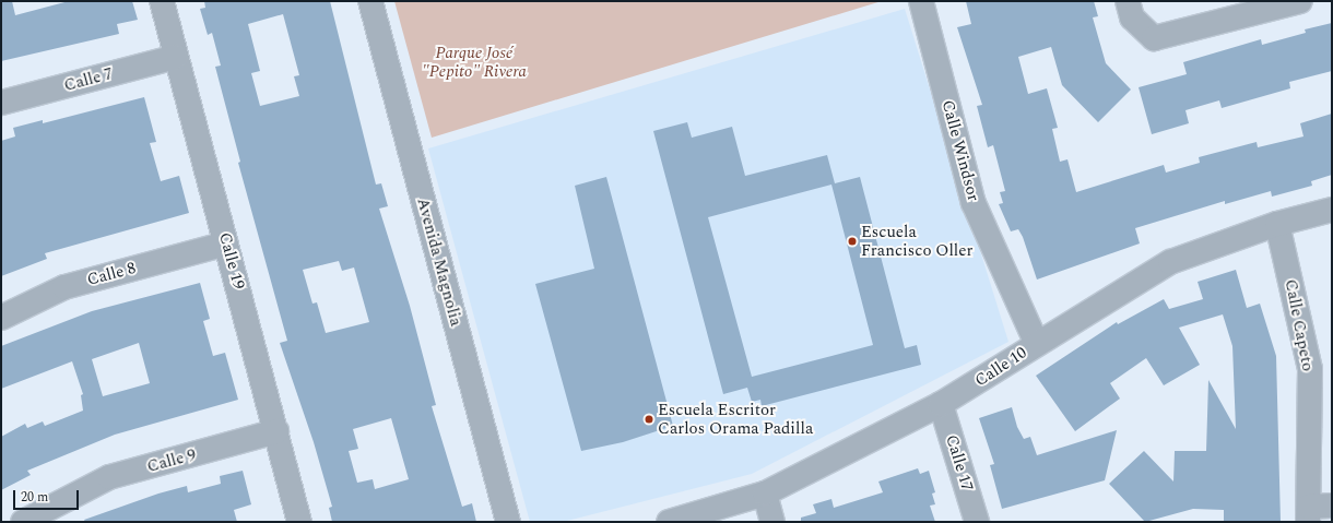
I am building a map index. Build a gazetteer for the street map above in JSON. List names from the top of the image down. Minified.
{"streets":{"street":["Calle 7","Calle Windsor","Calle 19","Avenida Magnolia","Calle 8","Calle Capeto","Calle 10","Calle 9","Calle 17"]},"crossings":[["Calle 7","Calle 19"],["Calle Windsor","Calle 10"],["Calle 19","Calle 8"],["Calle 19","Calle 9"],["Calle Capeto","Calle 10"],["Calle 10","Calle 17"]],"parks":["Parque José \"Pepito\" Rivera"],"places":["Escuela Francisco Oller","Escuela Escritor Carlos Orama Padilla"],"scale_bar":"20 m"}
